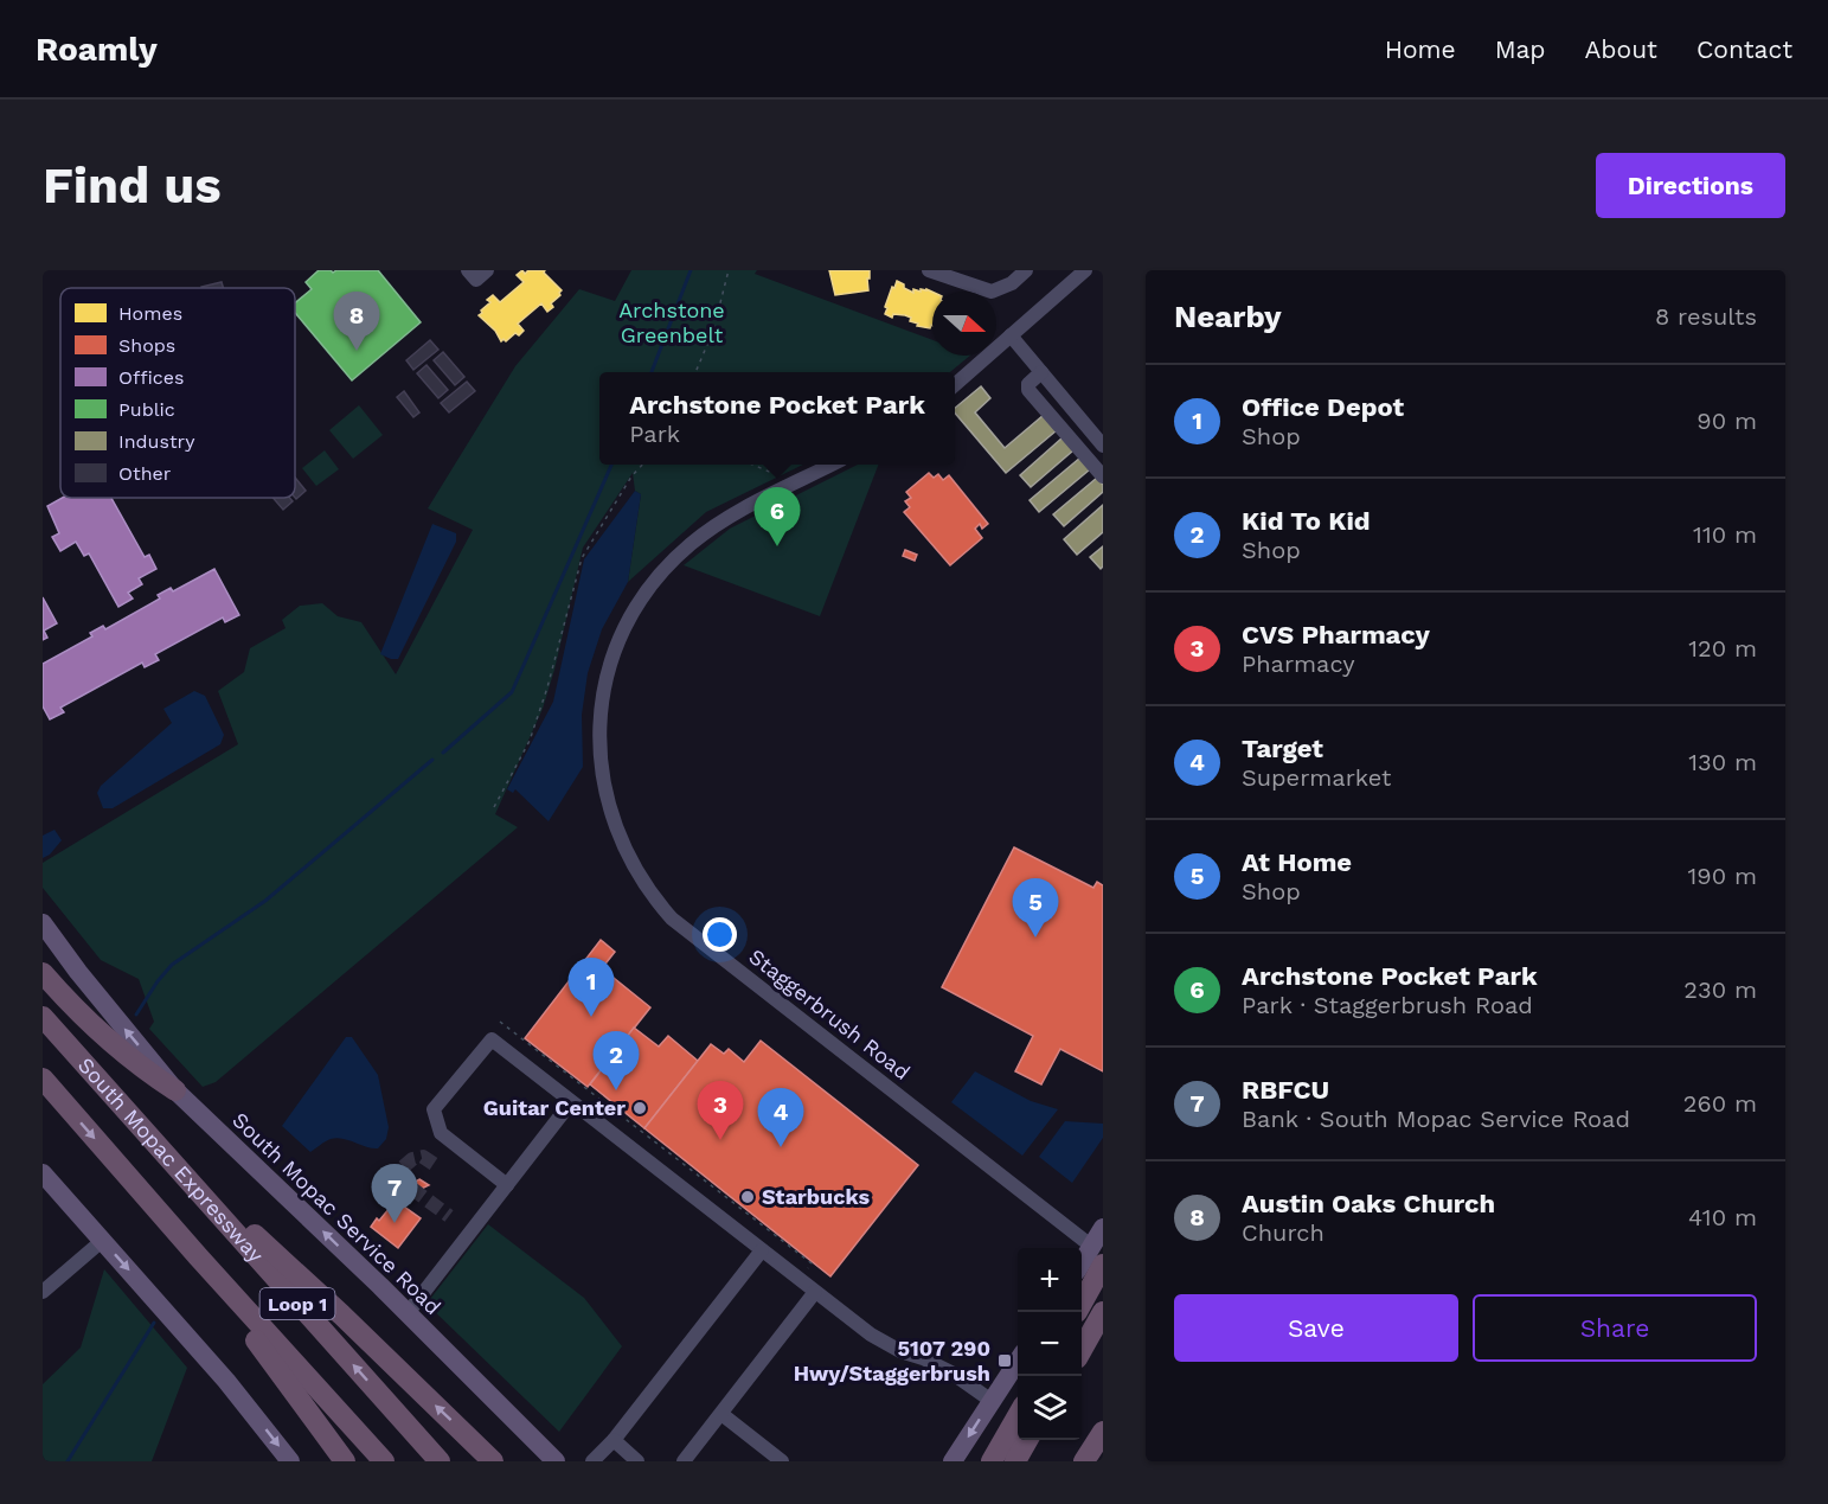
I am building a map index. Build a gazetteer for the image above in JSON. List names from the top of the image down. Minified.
{"streets":{"highway":["South Mopac Expressway","Loop 1"],"main road":["South Mopac Service Road"],"street":["Staggerbrush Road"]},"parks":["Archstone Greenbelt"],"places":{"other":["Guitar Center","Starbucks"],"transit":["5107 290 Hwy/Staggerbrush"]},"legend":["Homes","Shops","Offices","Public","Industry","Other"],"north":"right","page":{"header":"Roamly","nav":["Home","Map","About","Contact"],"buttons":["Directions",["Save","Share"]],"title":"Find us","heading":["Nearby","8 results"],"pins":["8","6","5","1","2","3","4","7"],"list":[{"mark":"1","name":"Office Depot","note":"Shop","value":"90 m"},{"mark":"2","name":"Kid To Kid","note":"Shop","value":"110 m"},{"mark":"3","name":"CVS Pharmacy","note":"Pharmacy","value":"120 m"},{"mark":"4","name":"Target","note":"Supermarket","value":"130 m"},{"mark":"5","name":"At Home","note":"Shop","value":"190 m"},{"mark":"6","name":"Archstone Pocket Park","note":"Park · Staggerbrush Road","value":"230 m"},{"mark":"7","name":"RBFCU","note":"Bank · South Mopac Service Road","value":"260 m"},{"mark":"8","name":"Austin Oaks Church","note":"Church","value":"410 m"}],"popup":["Archstone Pocket Park","Park"],"map_buttons":["+","−"]}}
